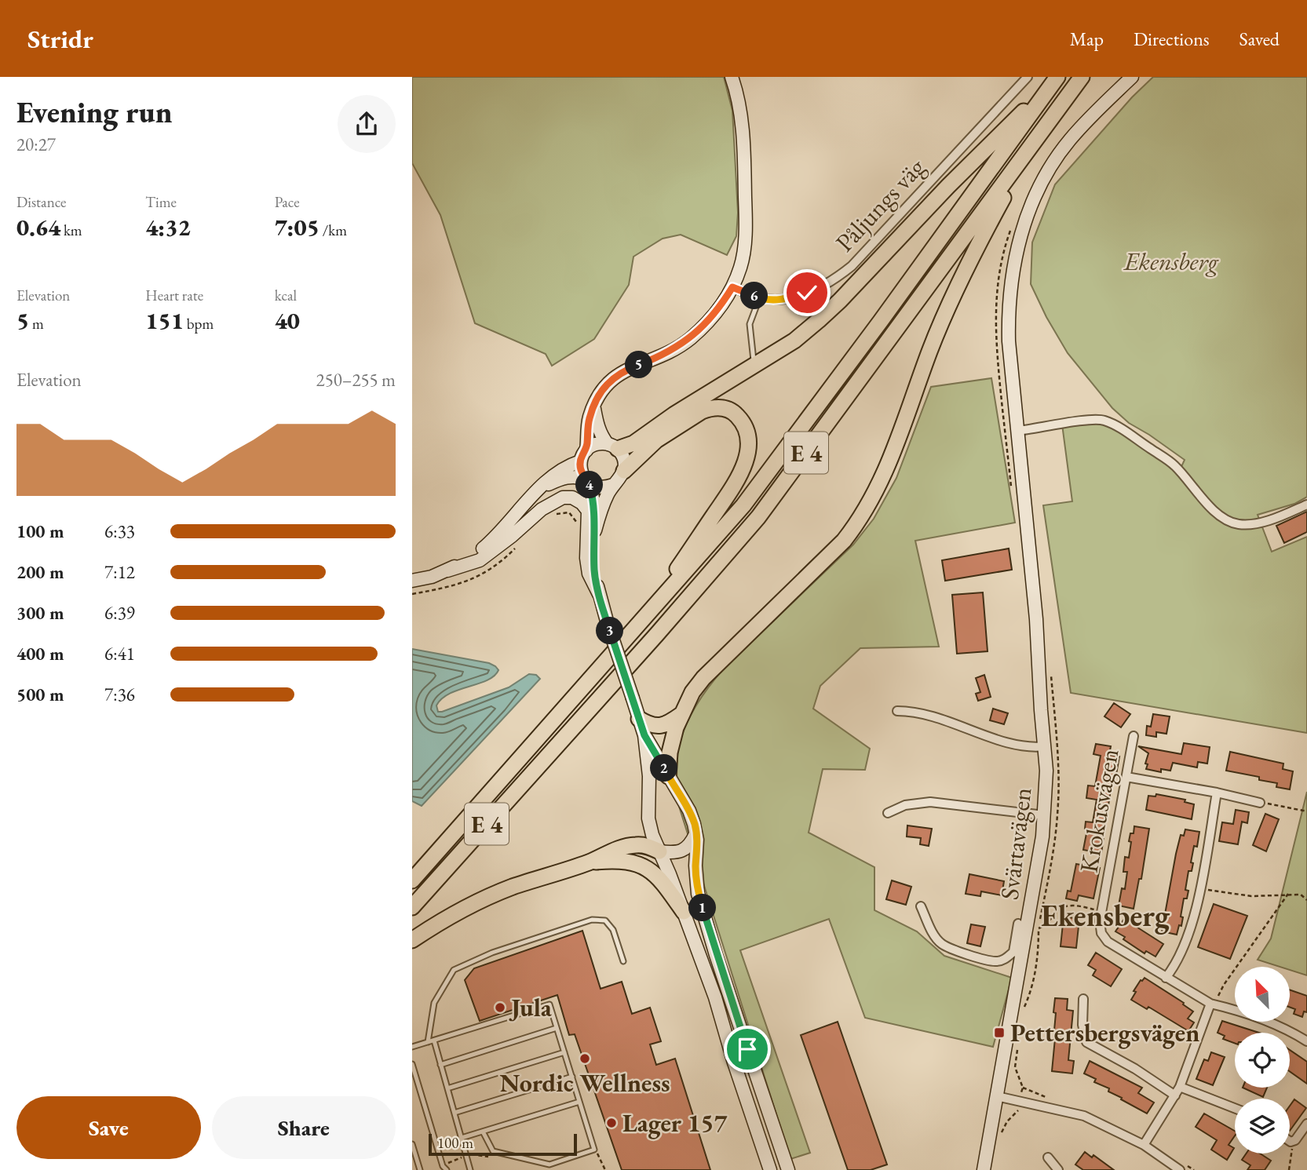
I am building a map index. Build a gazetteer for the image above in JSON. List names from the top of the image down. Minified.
{"streets":{"highway":["E 4"],"main road":["Svärtavägen"],"street":["Påljungs väg","Krokusvägen"]},"districts":["Ekensberg"],"parks":["Ekensberg"],"places":{"other":["Jula","Nordic Wellness","Lager 157"],"transit":["Pettersbergsvägen"]},"scale_bar":"100 m","north":"top left","page":{"header":"Stridr","nav":["Map","Directions","Saved"],"heading":["Evening run","20:27"],"stats":[["Distance","0.64 km"],["Time","4:32"],["Pace","7:05 /km"],["Elevation","5 m"],["Heart rate","151 bpm"],["kcal","40"]],"pins":["6","5","4","3","2","1"],"chart":["Elevation","250–255 m"],"list":[{"name":"100 m","note":"6:33"},{"name":"200 m","note":"7:12"},{"name":"300 m","note":"6:39"},{"name":"400 m","note":"6:41"},{"name":"500 m","note":"7:36"}],"buttons":["Save","Share"],"scale":"100 m"}}
